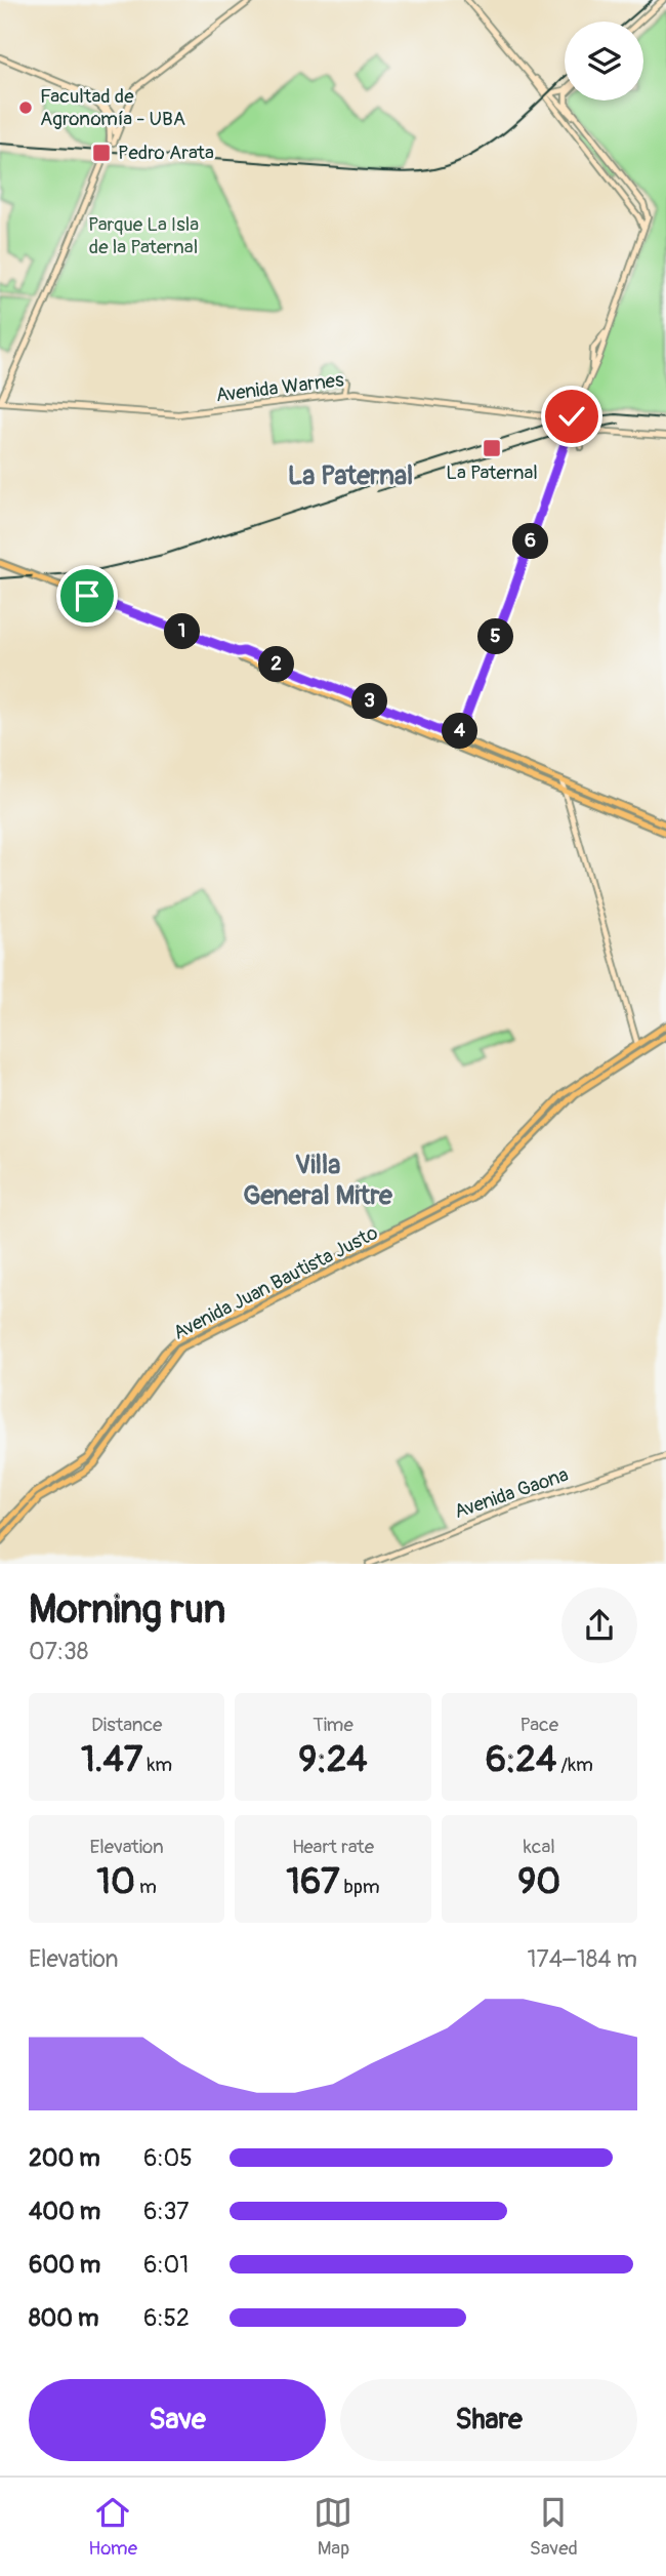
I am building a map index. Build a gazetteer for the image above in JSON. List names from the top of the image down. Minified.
{"streets":{"main road":["Avenida Warnes","Avenida Juan Bautista Justo","Avenida Gaona"]},"districts":["La Paternal","Villa General Mitre"],"parks":["Parque La Isla de la Paternal"],"places":{"other":["Facultad de Agronomía - UBA"],"transit":["Pedro Arata","La Paternal"]},"page":{"pins":["6","1","5","2","3","4"],"heading":["Morning run","07:38"],"stats":[["Distance","1.47 km"],["Time","9:24"],["Pace","6:24 /km"],["Elevation","10 m"],["Heart rate","167 bpm"],["kcal","90"]],"chart":["Elevation","174–184 m"],"list":[{"name":"200 m","note":"6:05"},{"name":"400 m","note":"6:37"},{"name":"600 m","note":"6:01"},{"name":"800 m","note":"6:52"}],"buttons":["Save","Share"],"tabs":["Home","Map","Saved"]}}
